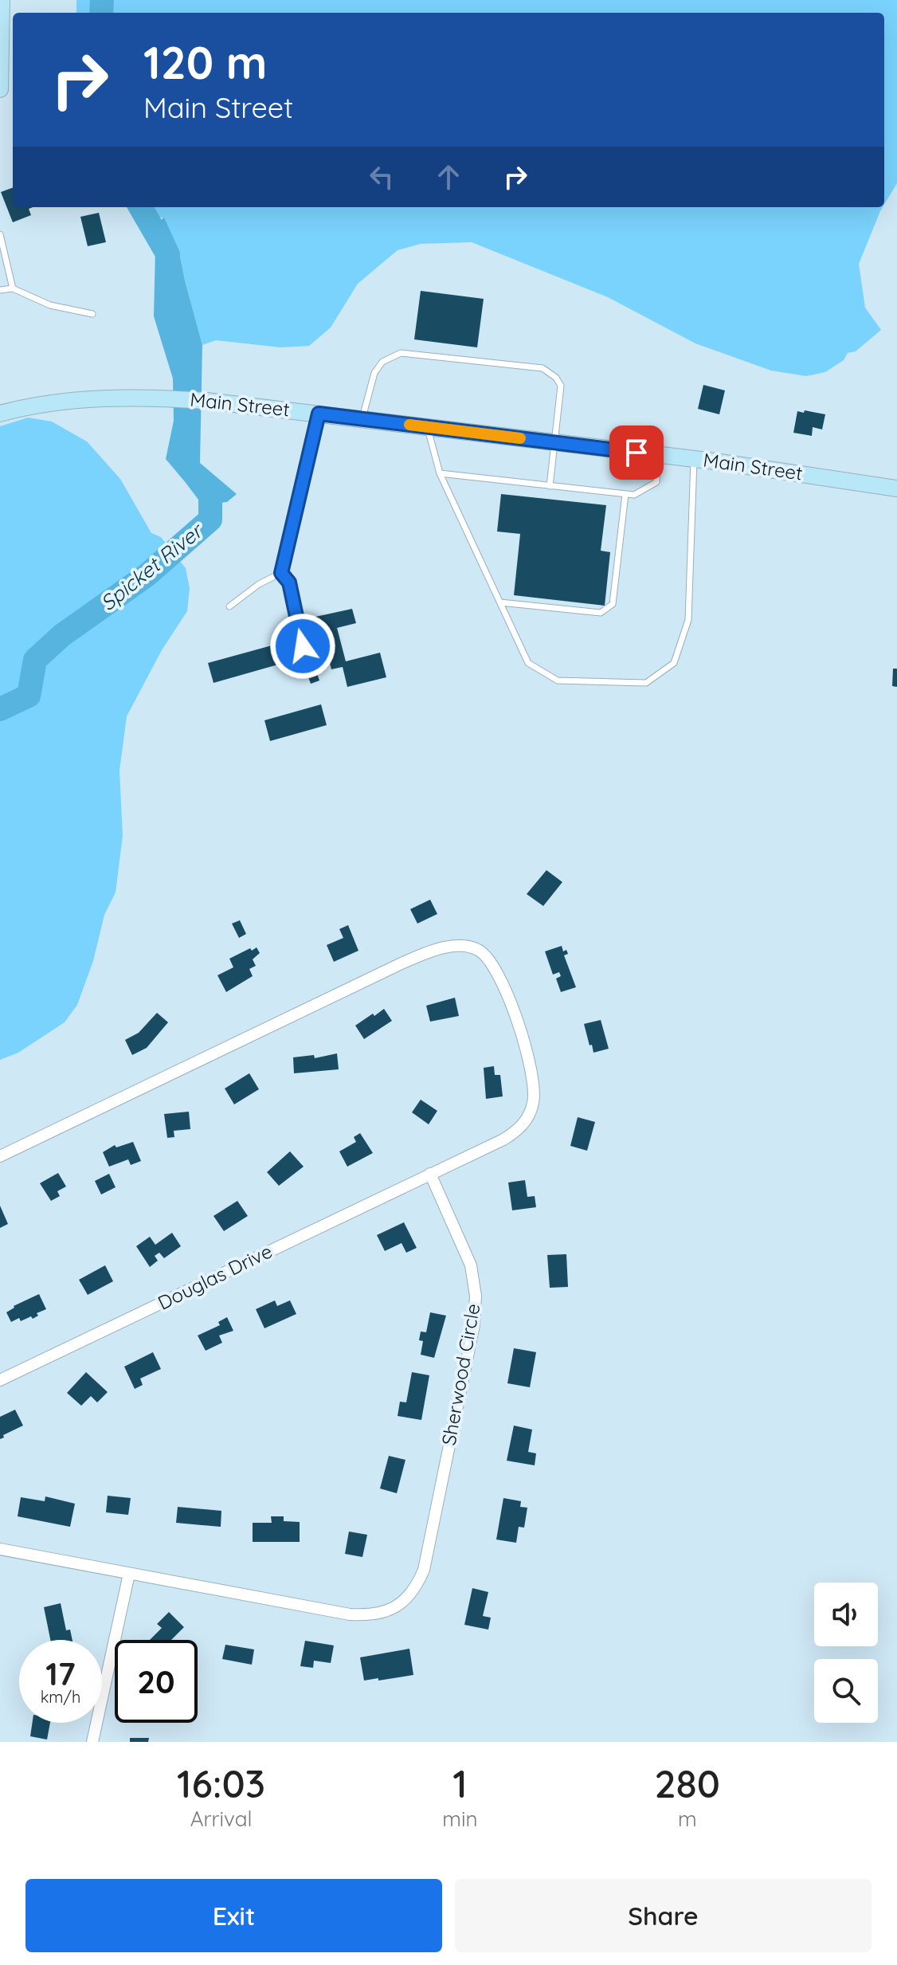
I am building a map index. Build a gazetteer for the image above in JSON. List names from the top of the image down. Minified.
{"streets":{"main road":["Main Street"],"street":["Douglas Drive","Sherwood Circle"]},"crossings":[["Douglas Drive","Sherwood Circle"]],"water":["Spicket River"],"page":{"turn":["120 m","Main Street"],"speed":"17 km/h","limit":"20","eta":["16:03","Arrival","1","min","280","m"],"buttons":["Exit","Share"]}}
